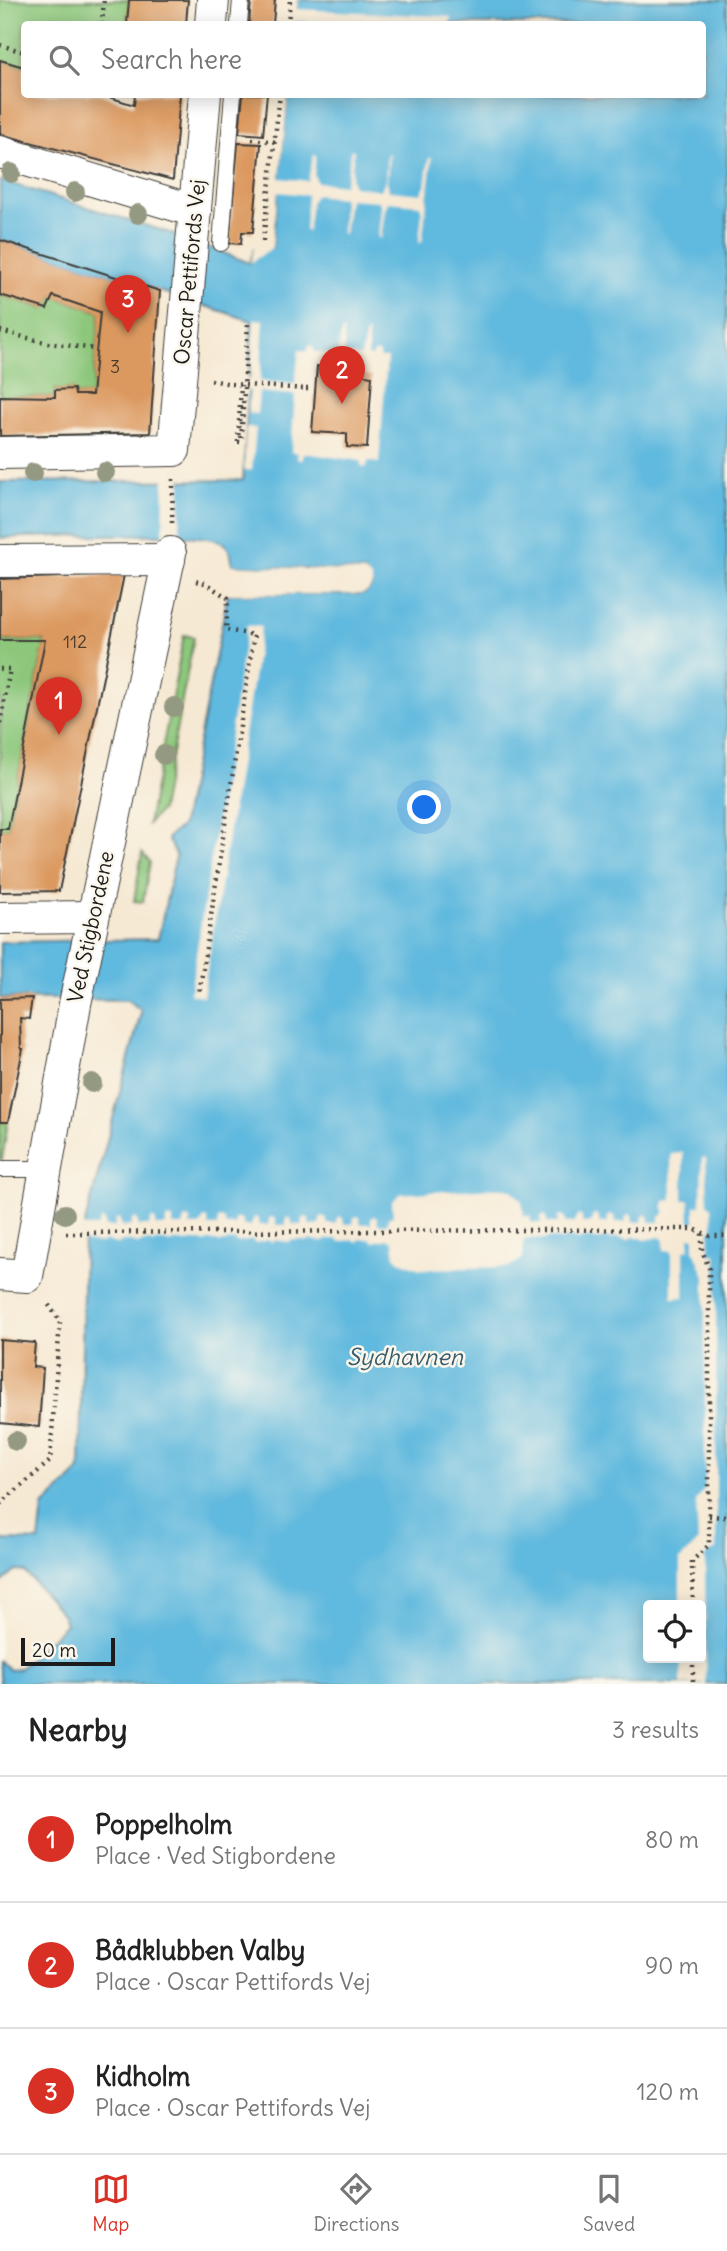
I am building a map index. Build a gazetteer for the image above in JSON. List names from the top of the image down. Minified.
{"streets":{"street":["Oscar Pettifords Vej","Ved Stigbordene"]},"water":["Sydhavnen"],"house_numbers":["3","112"],"scale_bar":"20 m","page":{"search":"Search here","pins":["3","2","1"],"scale":"20 m","heading":["Nearby","3 results"],"list":[{"mark":"1","name":"Poppelholm","note":"Place · Ved Stigbordene","value":"80 m"},{"mark":"2","name":"Bådklubben Valby","note":"Place · Oscar Pettifords Vej","value":"90 m"},{"mark":"3","name":"Kidholm","note":"Place · Oscar Pettifords Vej","value":"120 m"}],"nav":["Map","Directions","Saved"]}}
